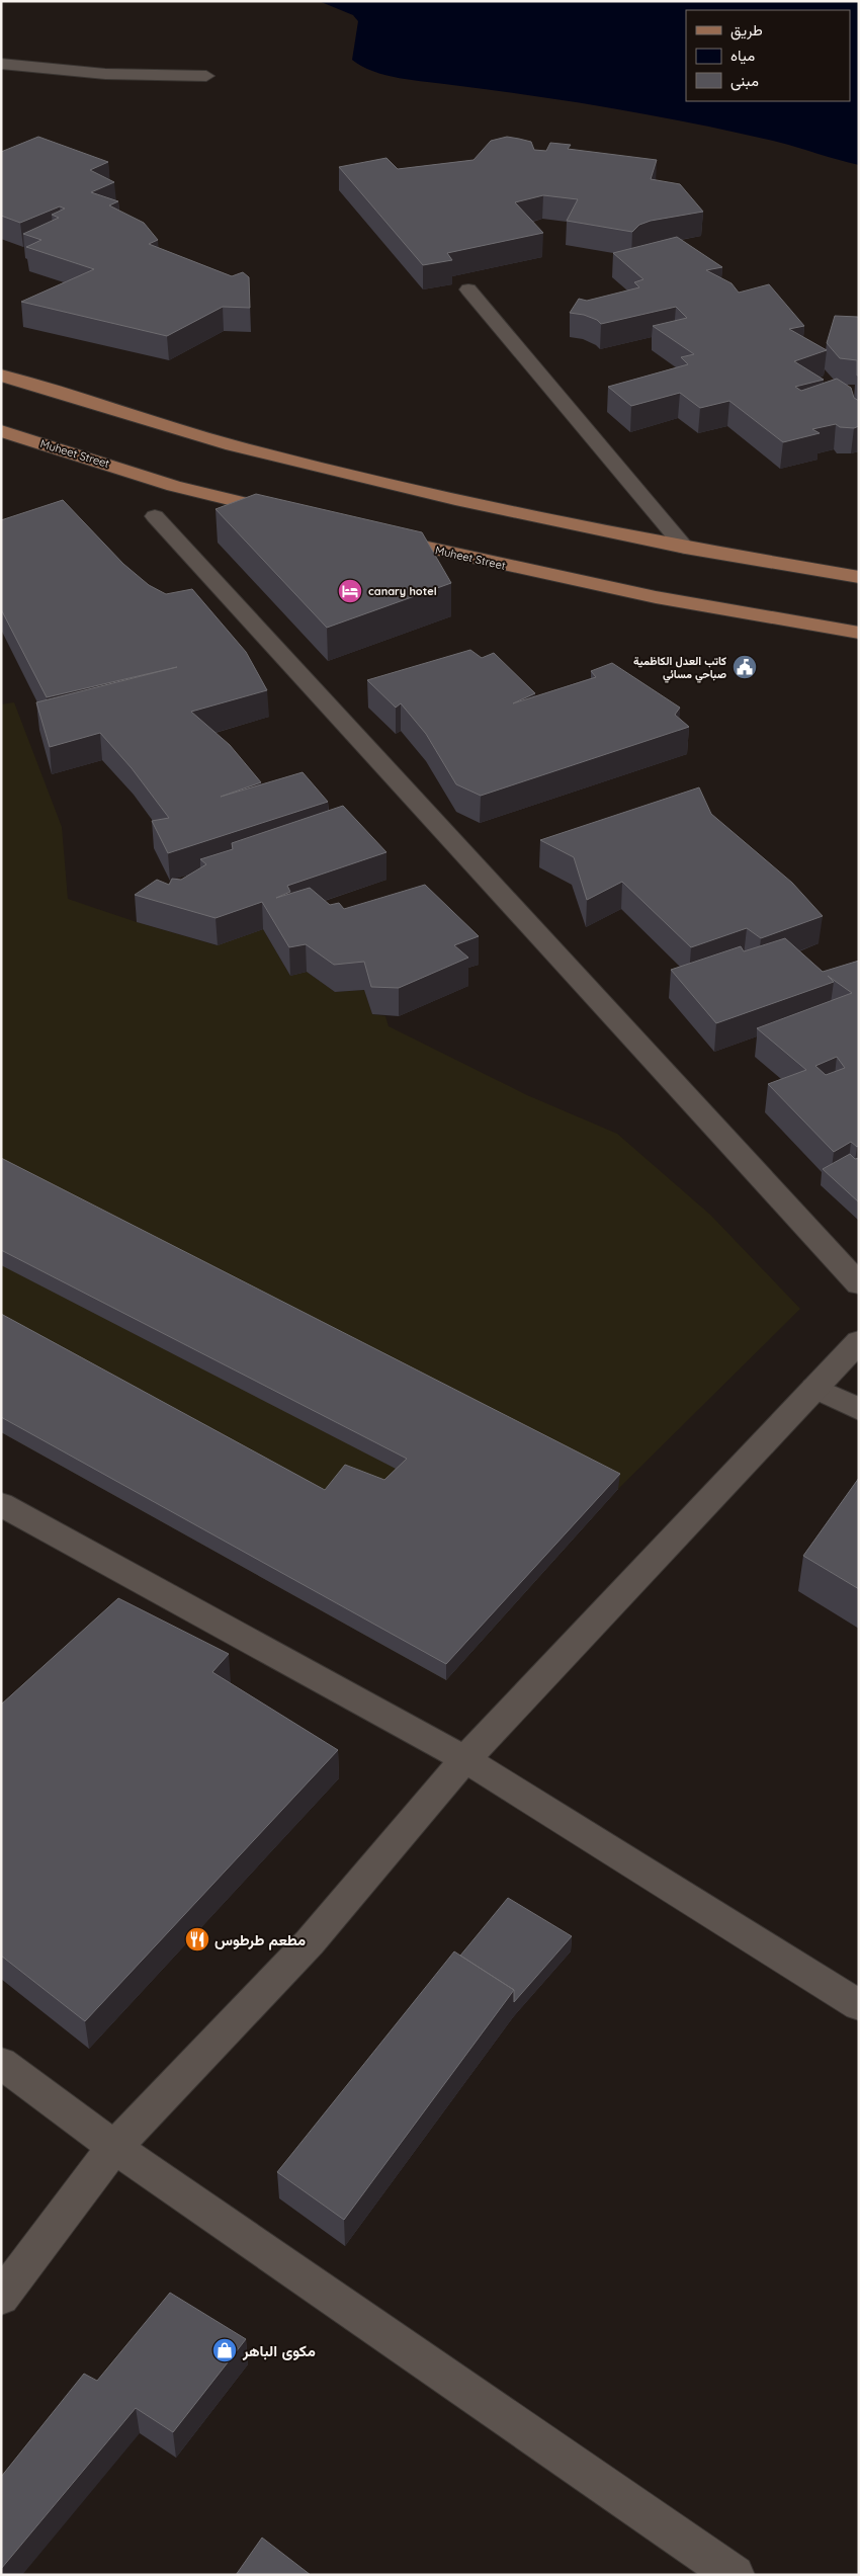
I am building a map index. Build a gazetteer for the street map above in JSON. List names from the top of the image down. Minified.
{"streets":{"main road":["Muheet Street"]},"places":{"hotel":["canary hotel"],"public building":["كاتب العدل الكاظمية صباحي مسائي"],"restaurant":["مطعم طرطوس"],"shop":["مكوى الباهر"]},"legend":["طريق","مياه","مبنى"]}
